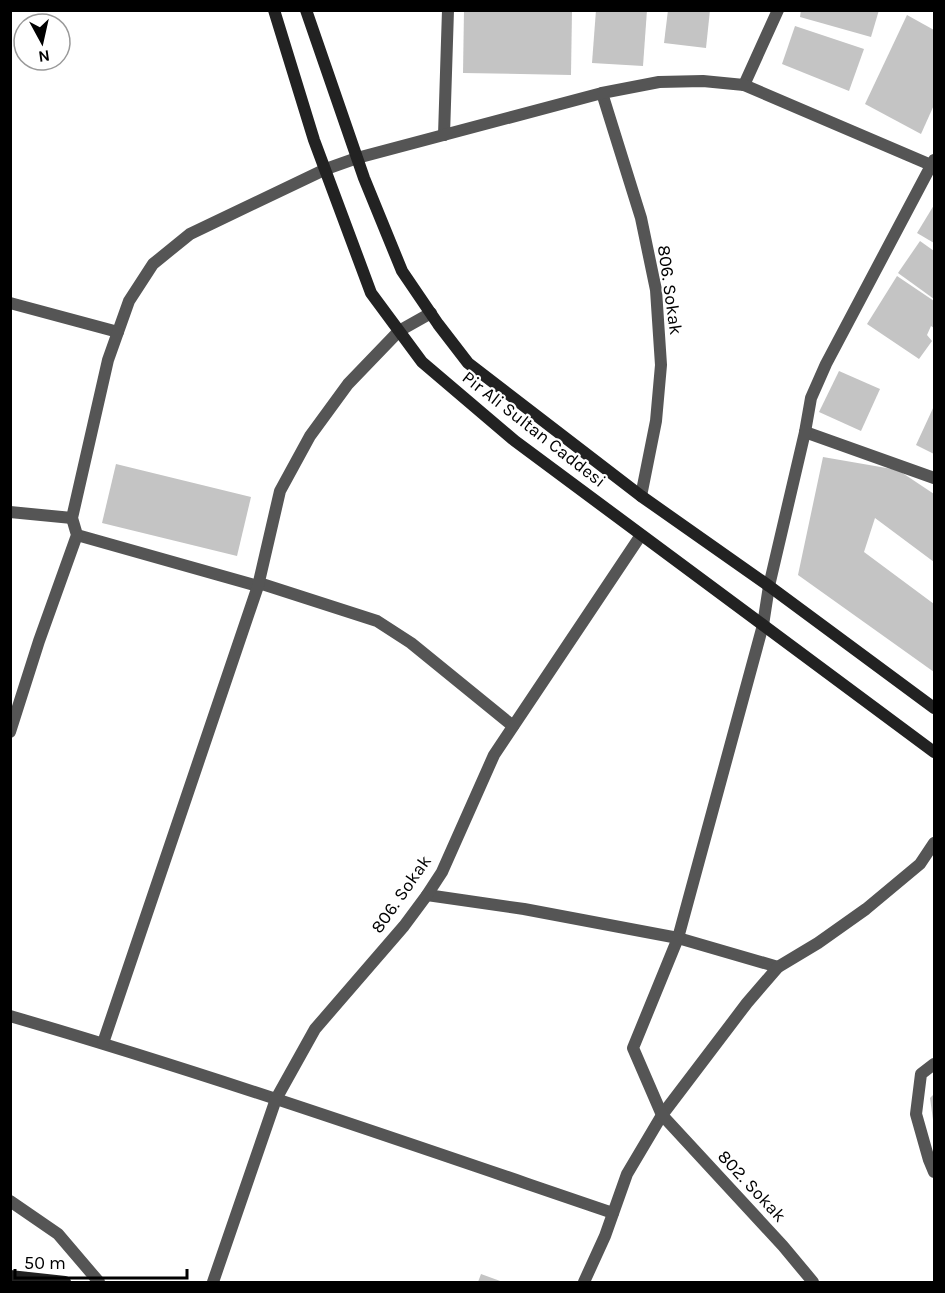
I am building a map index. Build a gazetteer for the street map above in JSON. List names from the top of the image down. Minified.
{"streets":{"main road":["Pir Ali Sultan Caddesi"],"street":["806. Sokak","802. Sokak"]},"crossings":[["806. Sokak","Pir Ali Sultan Caddesi"],["Pir Ali Sultan Caddesi","802. Sokak"]],"scale_bar":"50 m","north":"bottom"}
